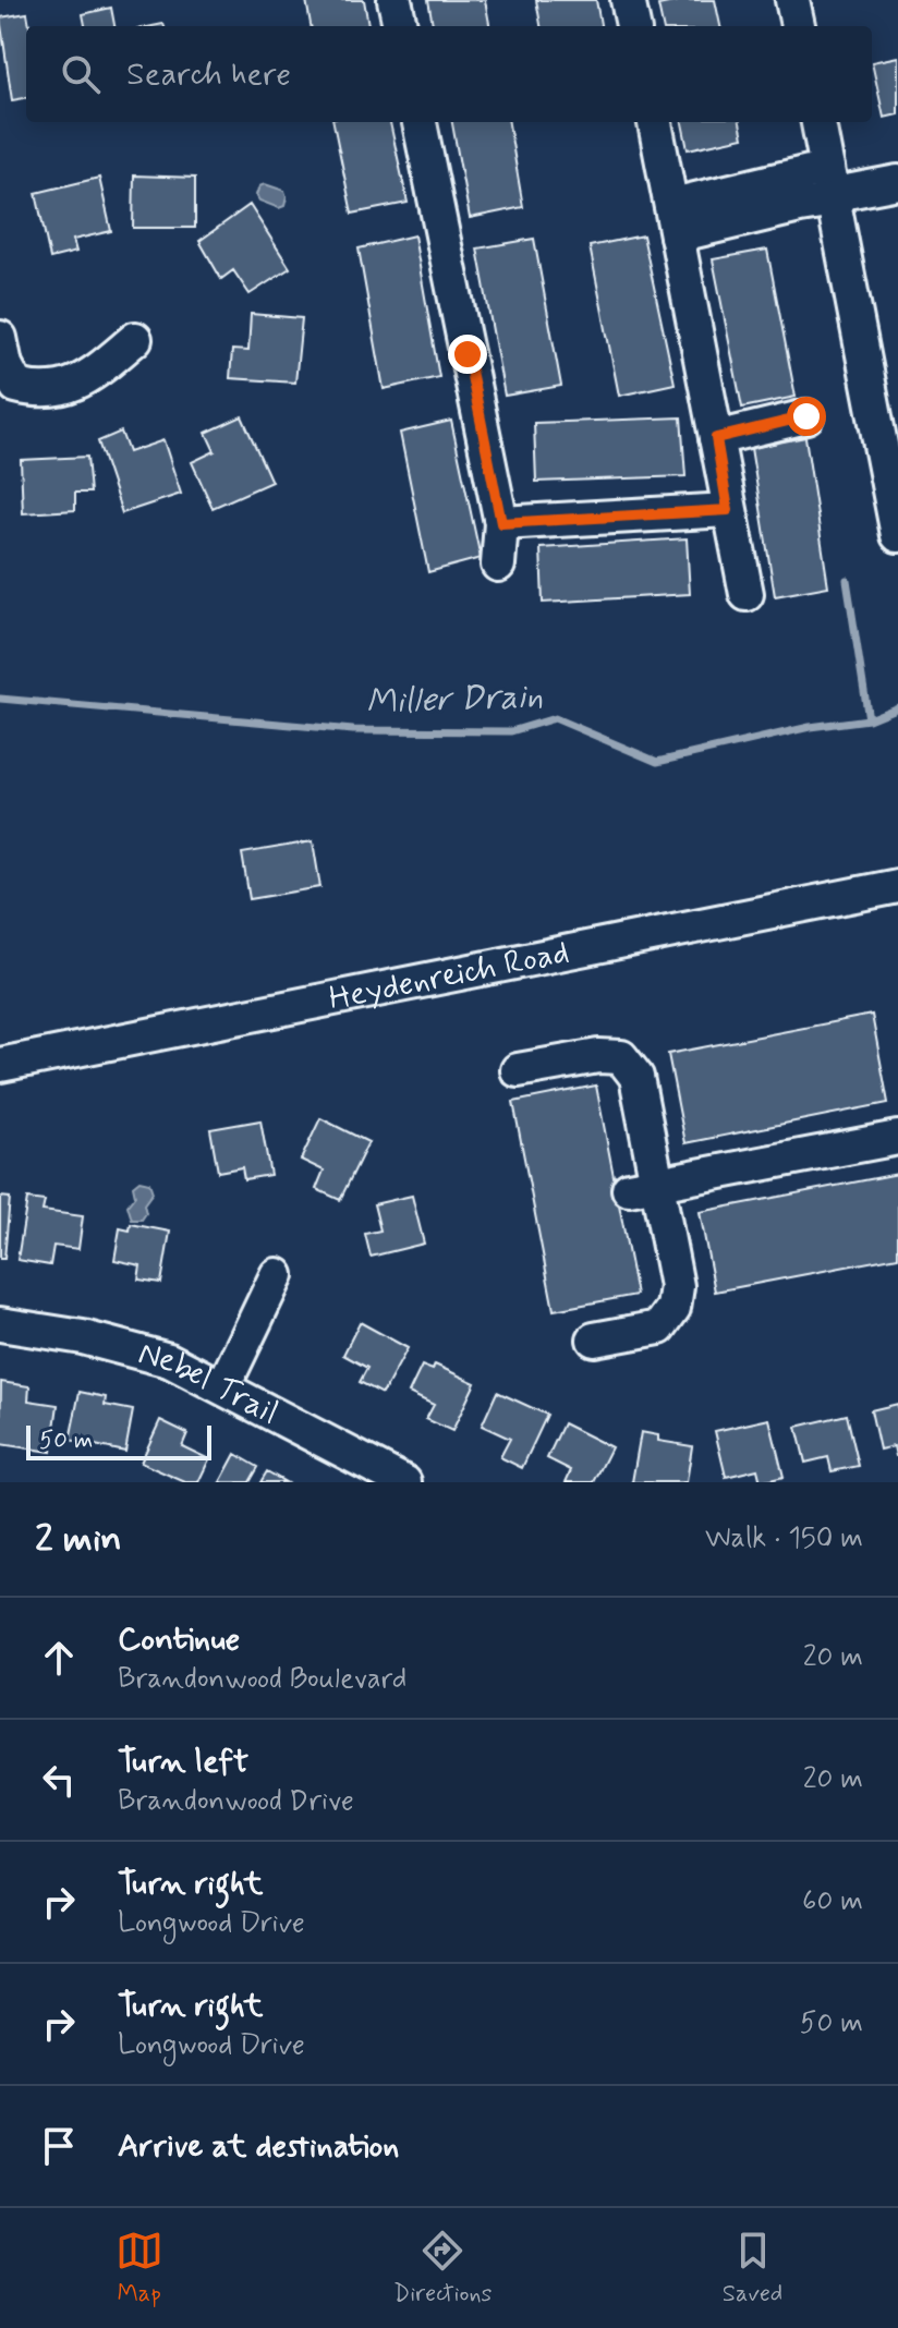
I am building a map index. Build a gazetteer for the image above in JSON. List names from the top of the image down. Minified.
{"streets":{"street":["Heydenreich Road","Nebel Trail"]},"water":["Miller Drain"],"scale_bar":"50 m","page":{"search":"Search here","scale":"50 m","heading":["2 min","Walk · 150 m"],"list":[["Continue","Brandonwood Boulevard","20 m"],["Turn left","Brandonwood Drive","20 m"],["Turn right","Longwood Drive","60 m"],["Turn right","Longwood Drive","50 m"],"Arrive at destination"],"nav":["Map","Directions","Saved"]}}
